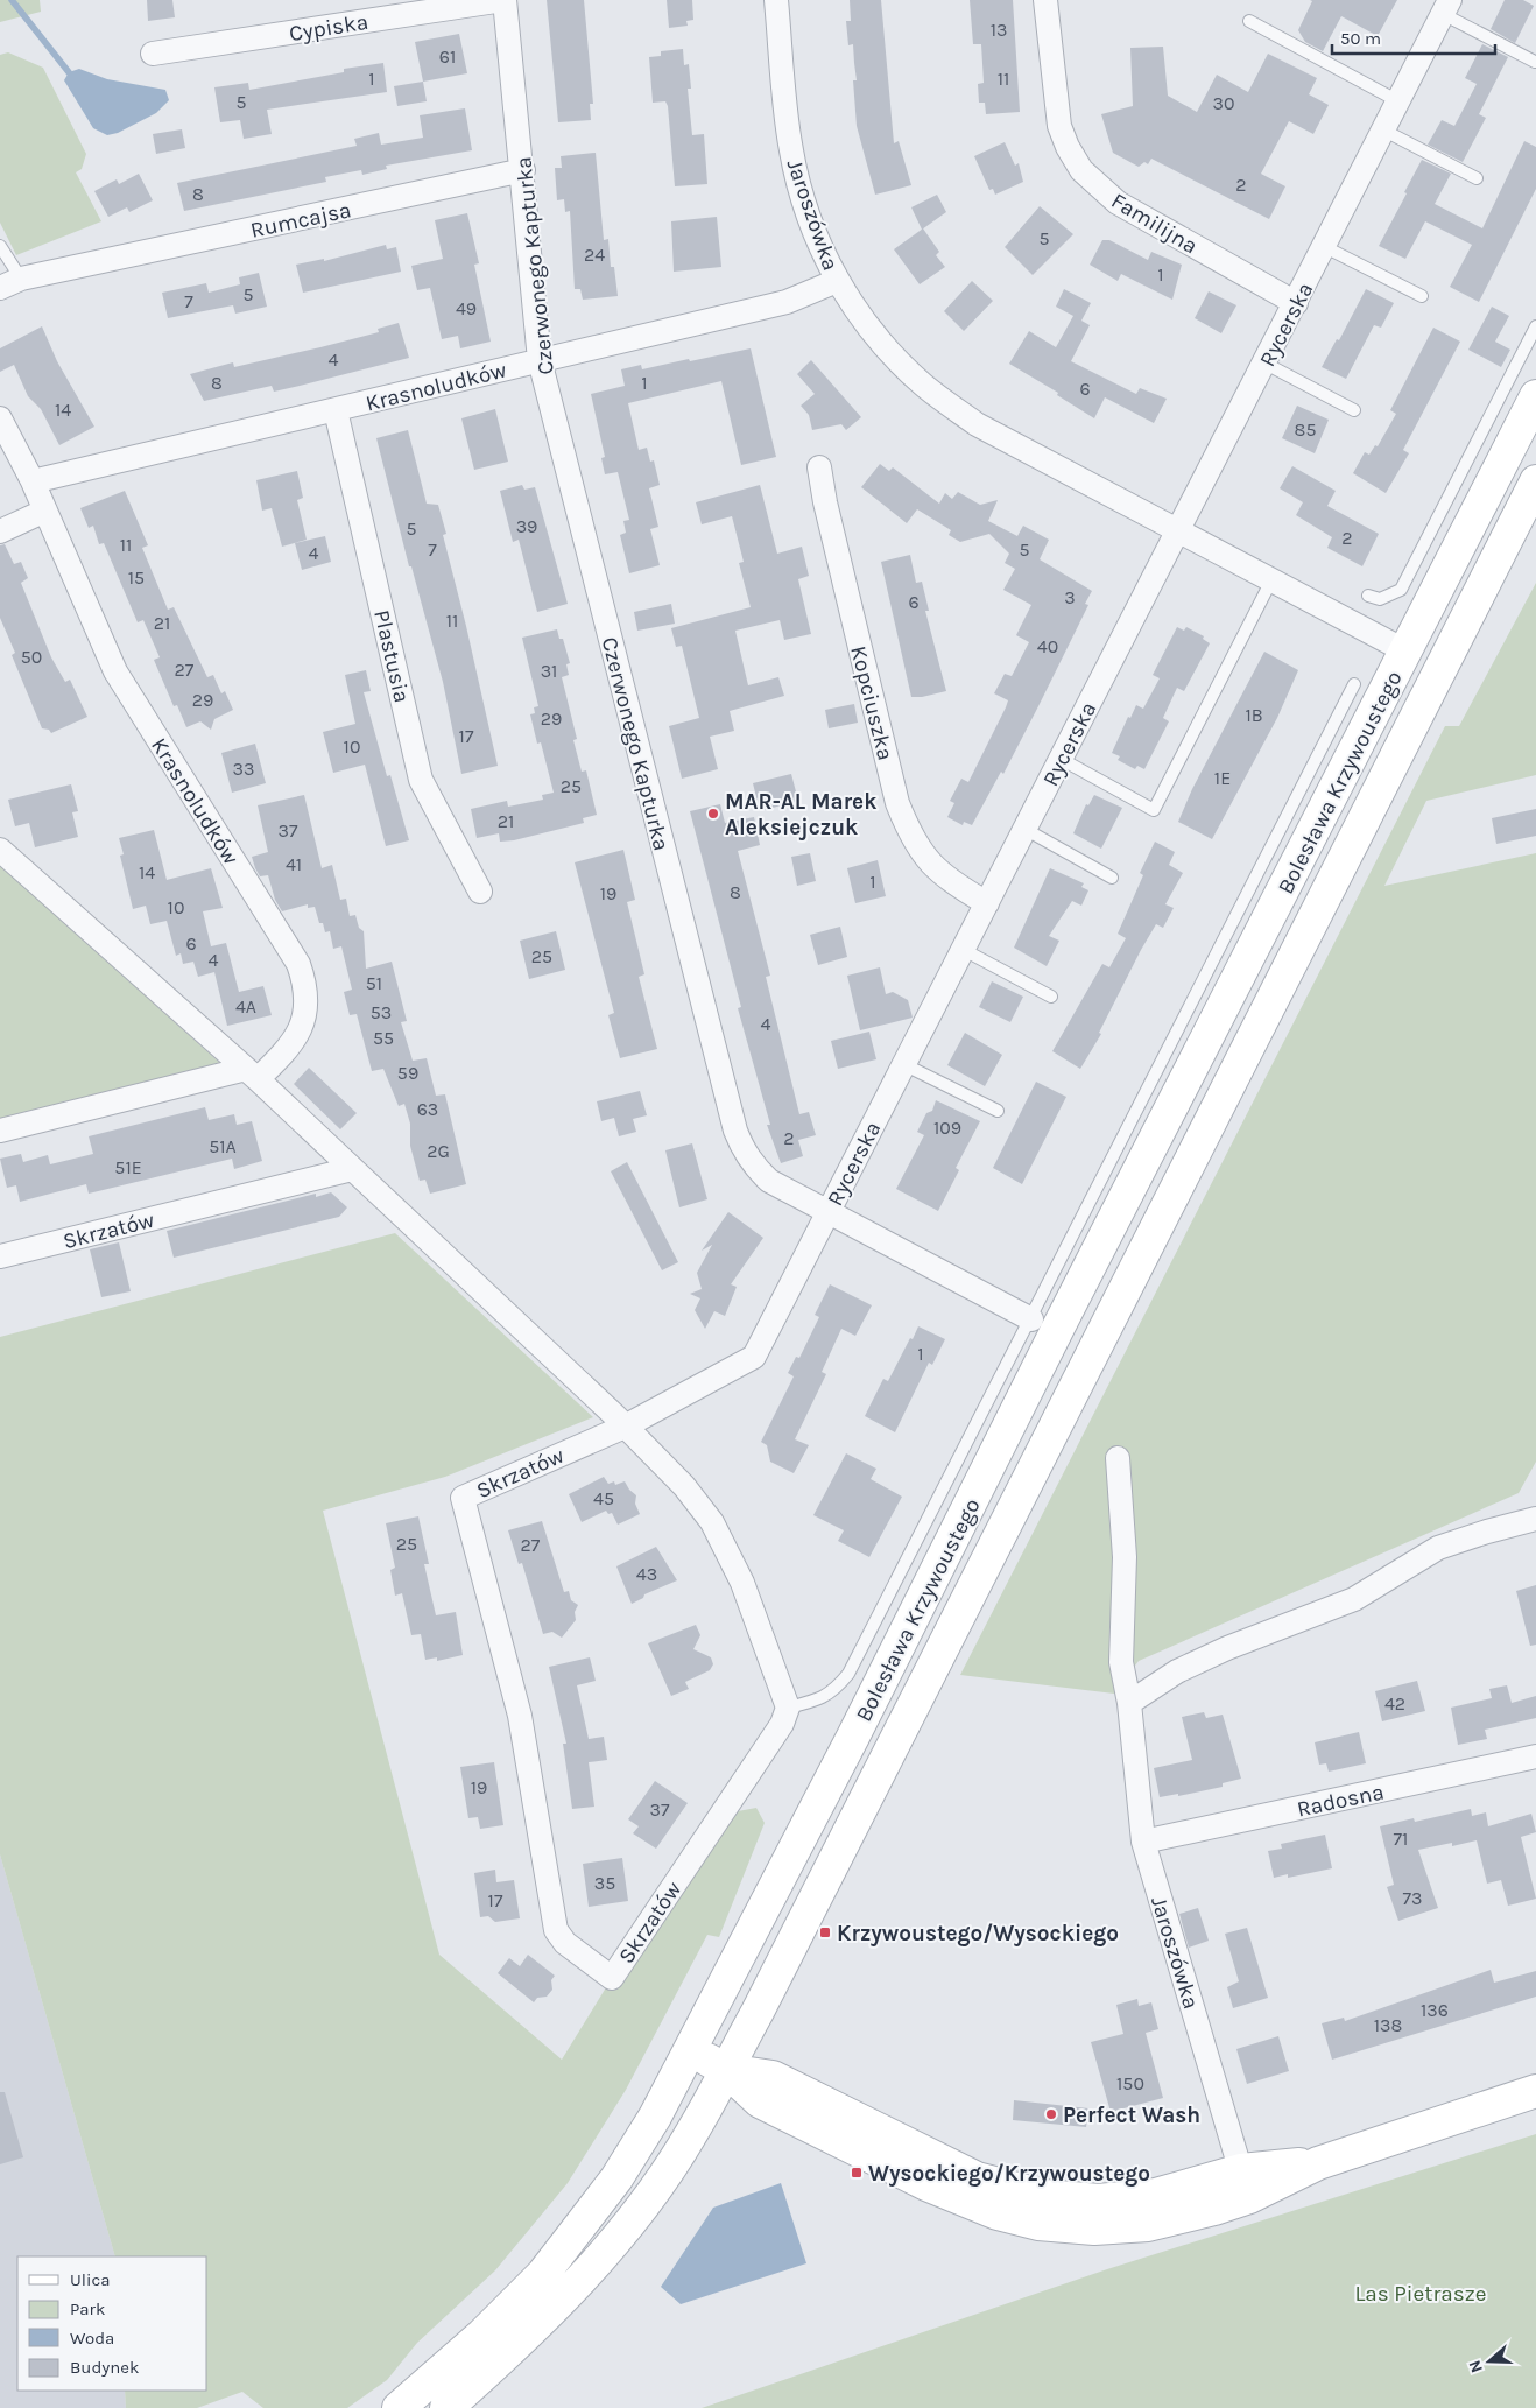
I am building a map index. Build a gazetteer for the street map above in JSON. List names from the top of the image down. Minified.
{"streets":{"main road":["Bolesława Krzywoustego"],"street":["Cypiska","Jaroszówka","Rumcajsa","Familijna","Czerwonego Kapturka","Rycerska","Krasnoludków","Plastusia","Kopciuszka","Skrzatów","Radosna"]},"crossings":[["Cypiska","Czerwonego Kapturka"],["Jaroszówka","Rycerska"],["Jaroszówka","Krasnoludków"],["Jaroszówka","Bolesława Krzywoustego"],["Jaroszówka","Radosna"],["Rumcajsa","Czerwonego Kapturka"],["Familijna","Rycerska"],["Czerwonego Kapturka","Rycerska"],["Czerwonego Kapturka","Krasnoludków"],["Rycerska","Kopciuszka"],["Rycerska","Skrzatów"],["Krasnoludków","Plastusia"]],"parks":["Las Pietrasze"],"places":{"other":["MAR-AL Marek Aleksiejczuk","Perfect Wash"],"transit":["Krzywoustego/Wysockiego","Wysockiego/Krzywoustego"]},"house_numbers":["13","61","1","11","5","30","2","8","5","24","1","5","7","49","4","8","1","6","14","85","39","5","2","11","7","5","4","15","3","6","11","21","40","50","27","31","29","1B","29","17","10","33","1E","25","21","37","41","14","1","8","19","10","6","25","4","51","4A","53","4","55","59","63","109","2","51A","2G","51E","1","45","25","27","43","42","19","37","71","35","73","17","136","138","150"],"legend":["Ulica","Park","Woda","Budynek"],"scale_bar":"50 m","north":"left"}
